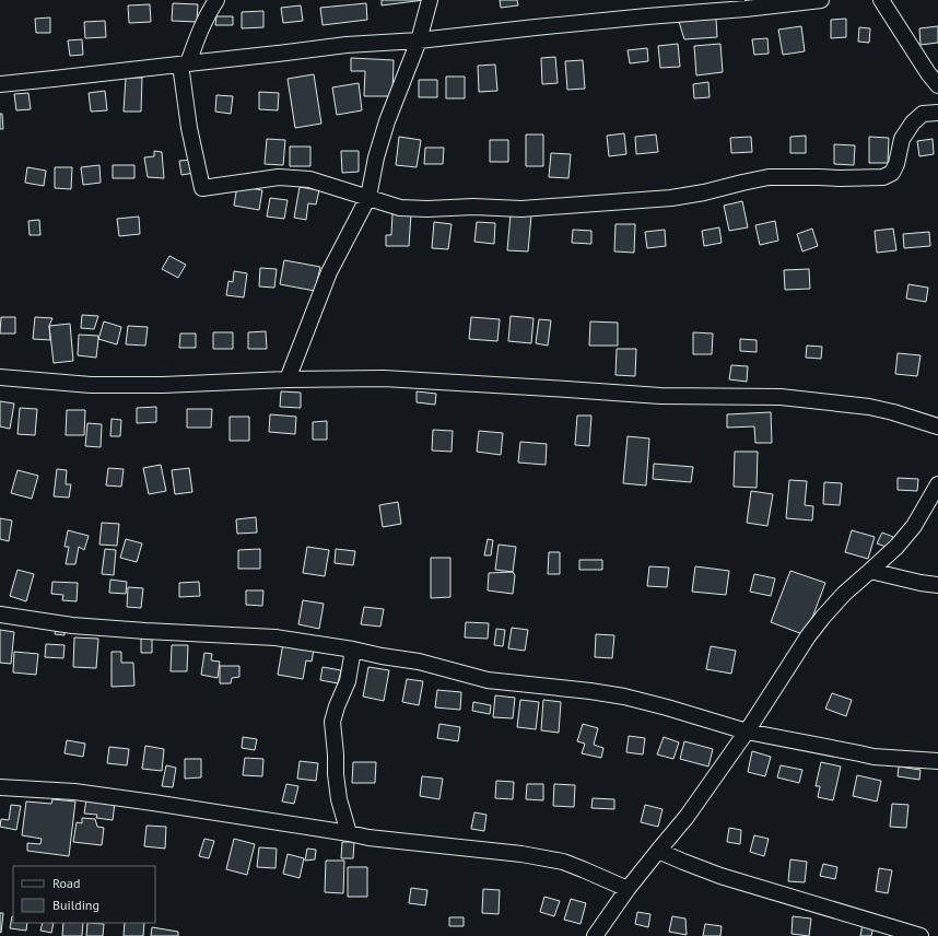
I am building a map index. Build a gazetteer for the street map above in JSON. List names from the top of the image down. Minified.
{"legend":["Road","Building"]}
